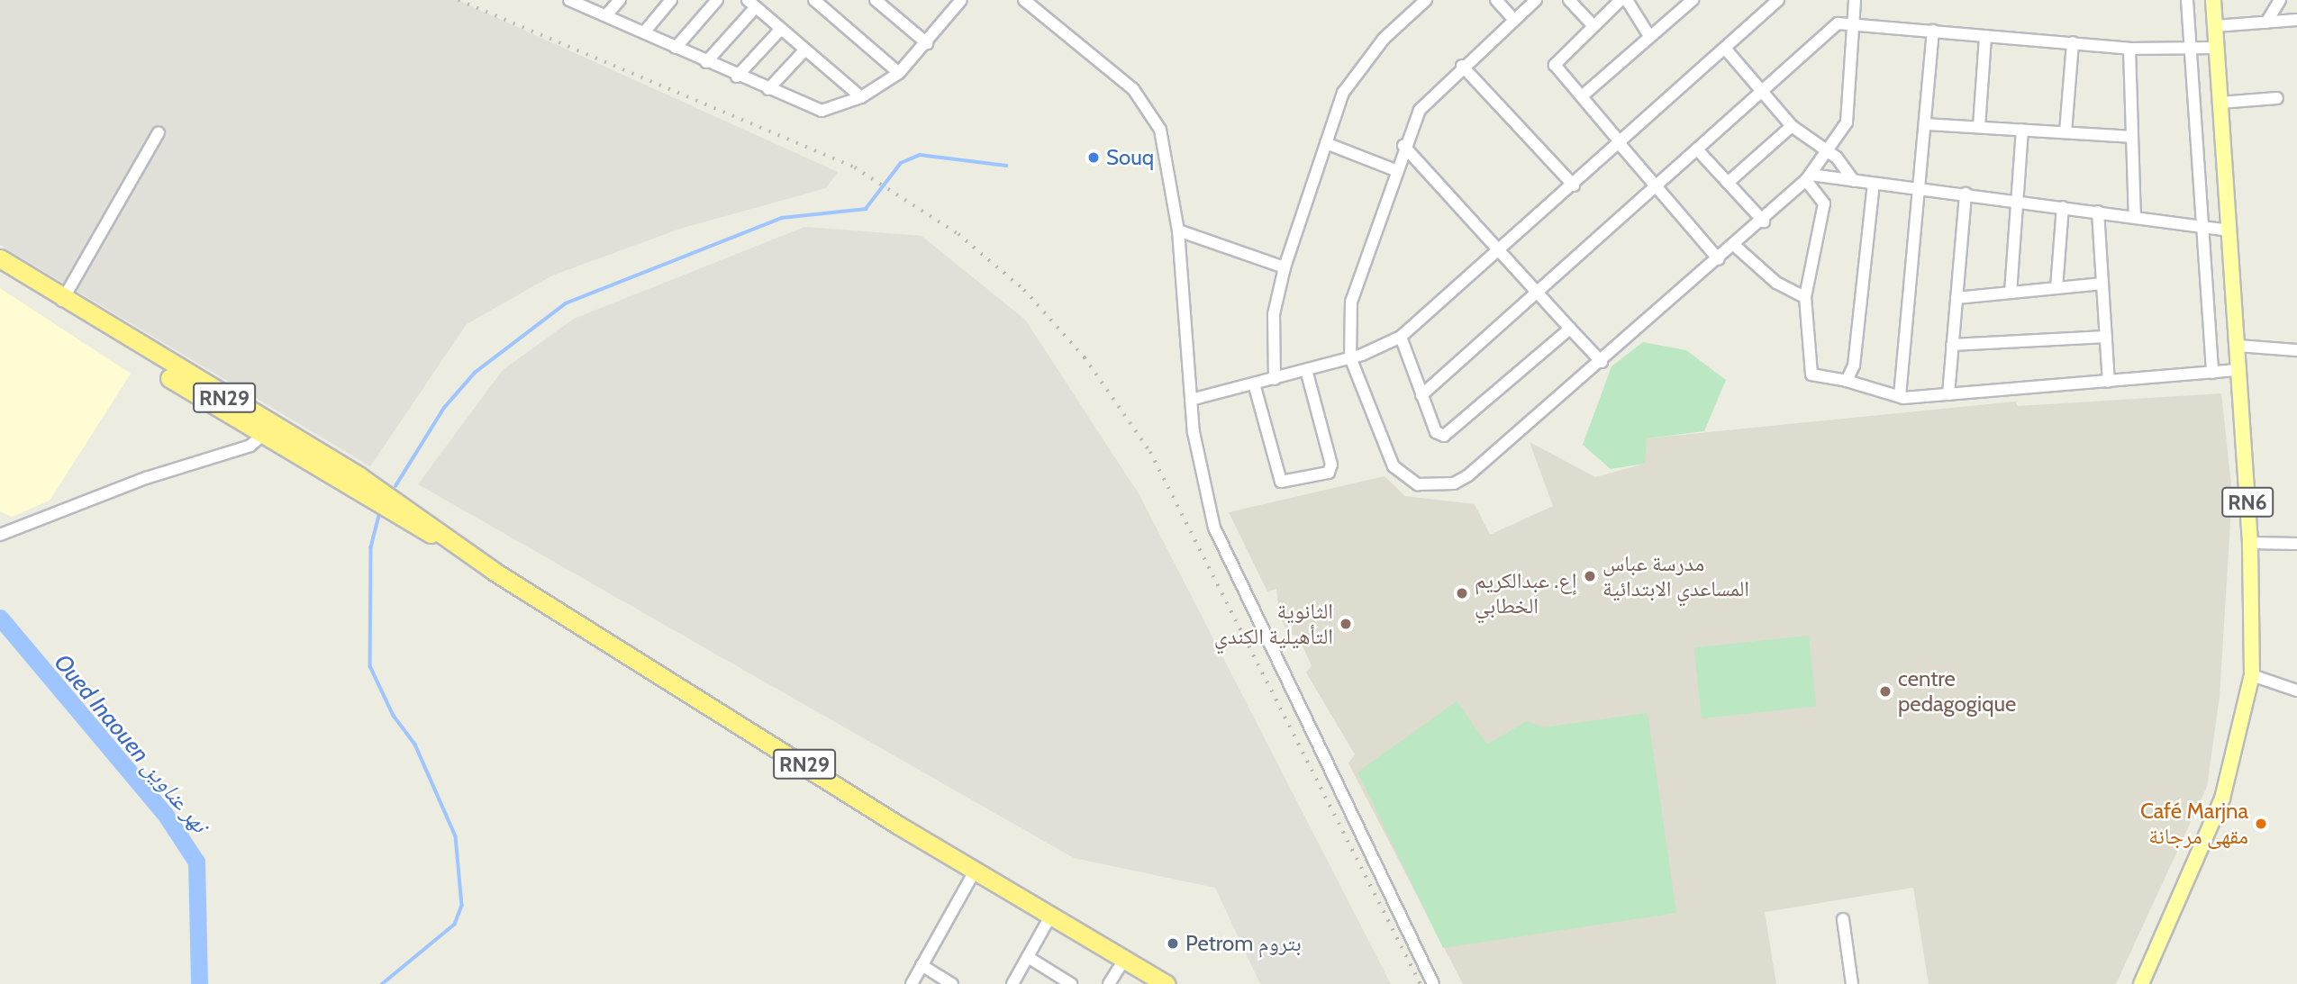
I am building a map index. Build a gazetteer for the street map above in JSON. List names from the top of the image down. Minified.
{"streets":{"highway":["RN29"],"main road":["RN6"]},"water":["Oued Inaouen نهر عناوين"],"places":["Souq","مدرسة عباس المساعدي الابتدائية","إع. عبدالكريم الخطابي","الثانوية التأهيلية الكندي","centre pedagogique","Café Marjna مقهى مرجانة","Petrom بتروم"]}
